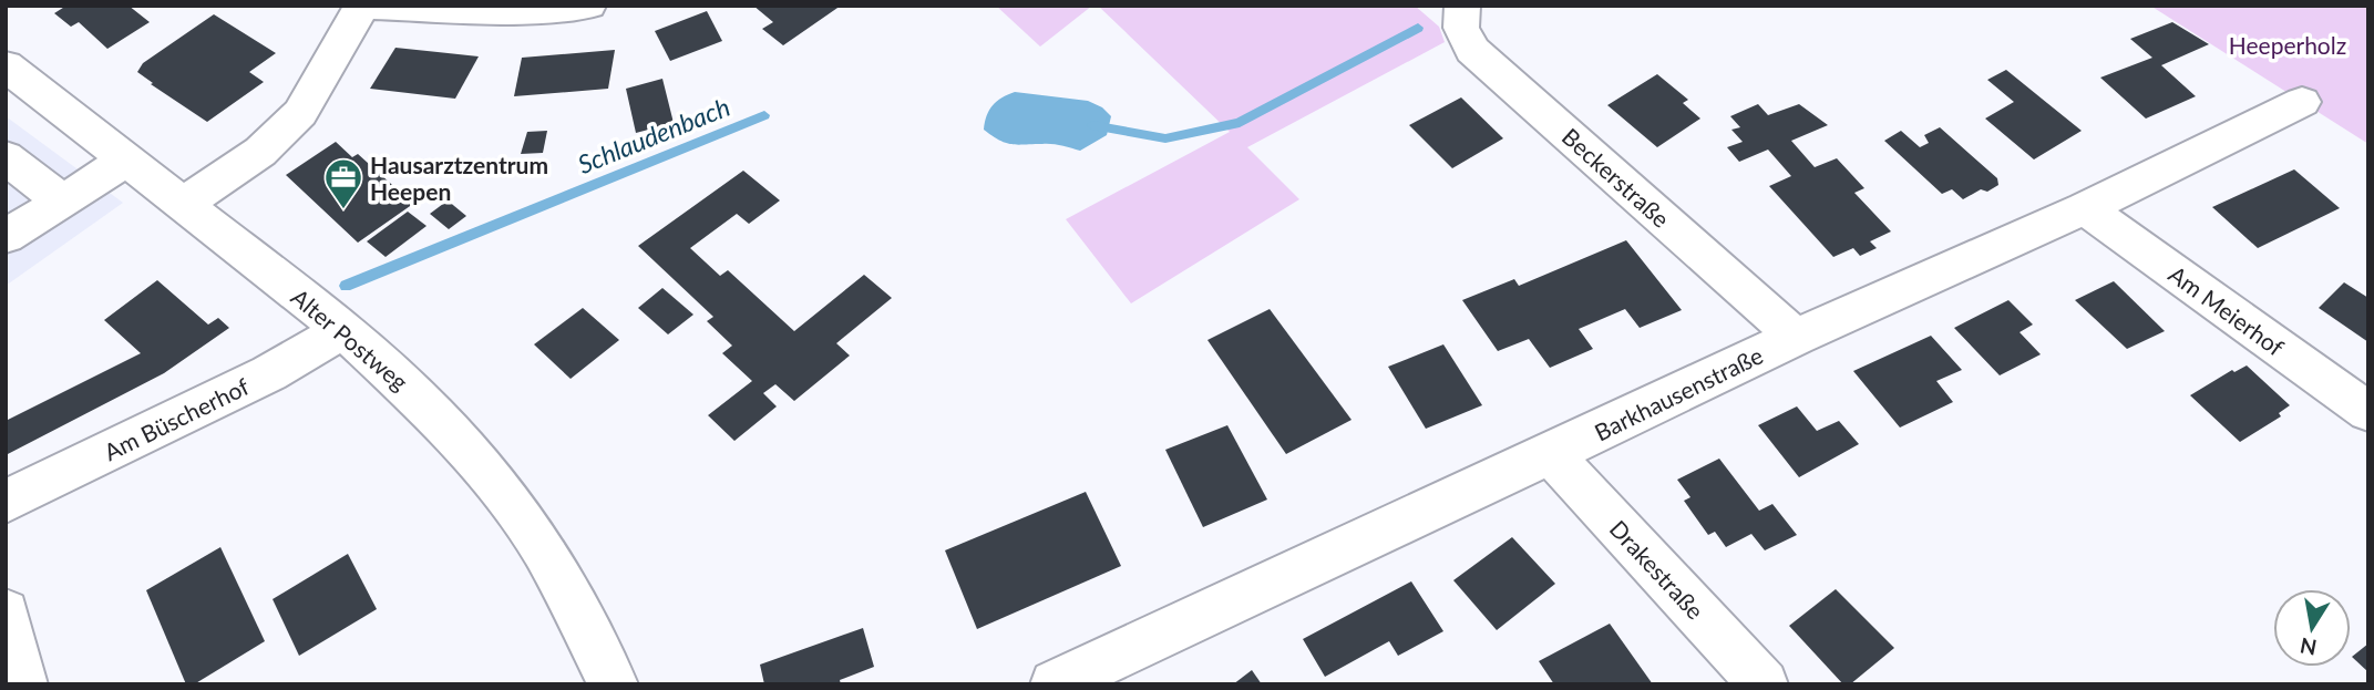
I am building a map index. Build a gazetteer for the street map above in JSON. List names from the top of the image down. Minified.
{"streets":{"street":["Beckerstraße","Am Meierhof","Alter Postweg","Barkhausenstraße","Am Büscherhof","Drakestraße"]},"crossings":[["Beckerstraße","Barkhausenstraße"],["Am Meierhof","Barkhausenstraße"],["Alter Postweg","Am Büscherhof"],["Barkhausenstraße","Drakestraße"]],"water":["Schlaudenbach"],"parks":["Heeperholz"],"places":{"office":["Hausarztzentrum Heepen"]},"north":"bottom"}
